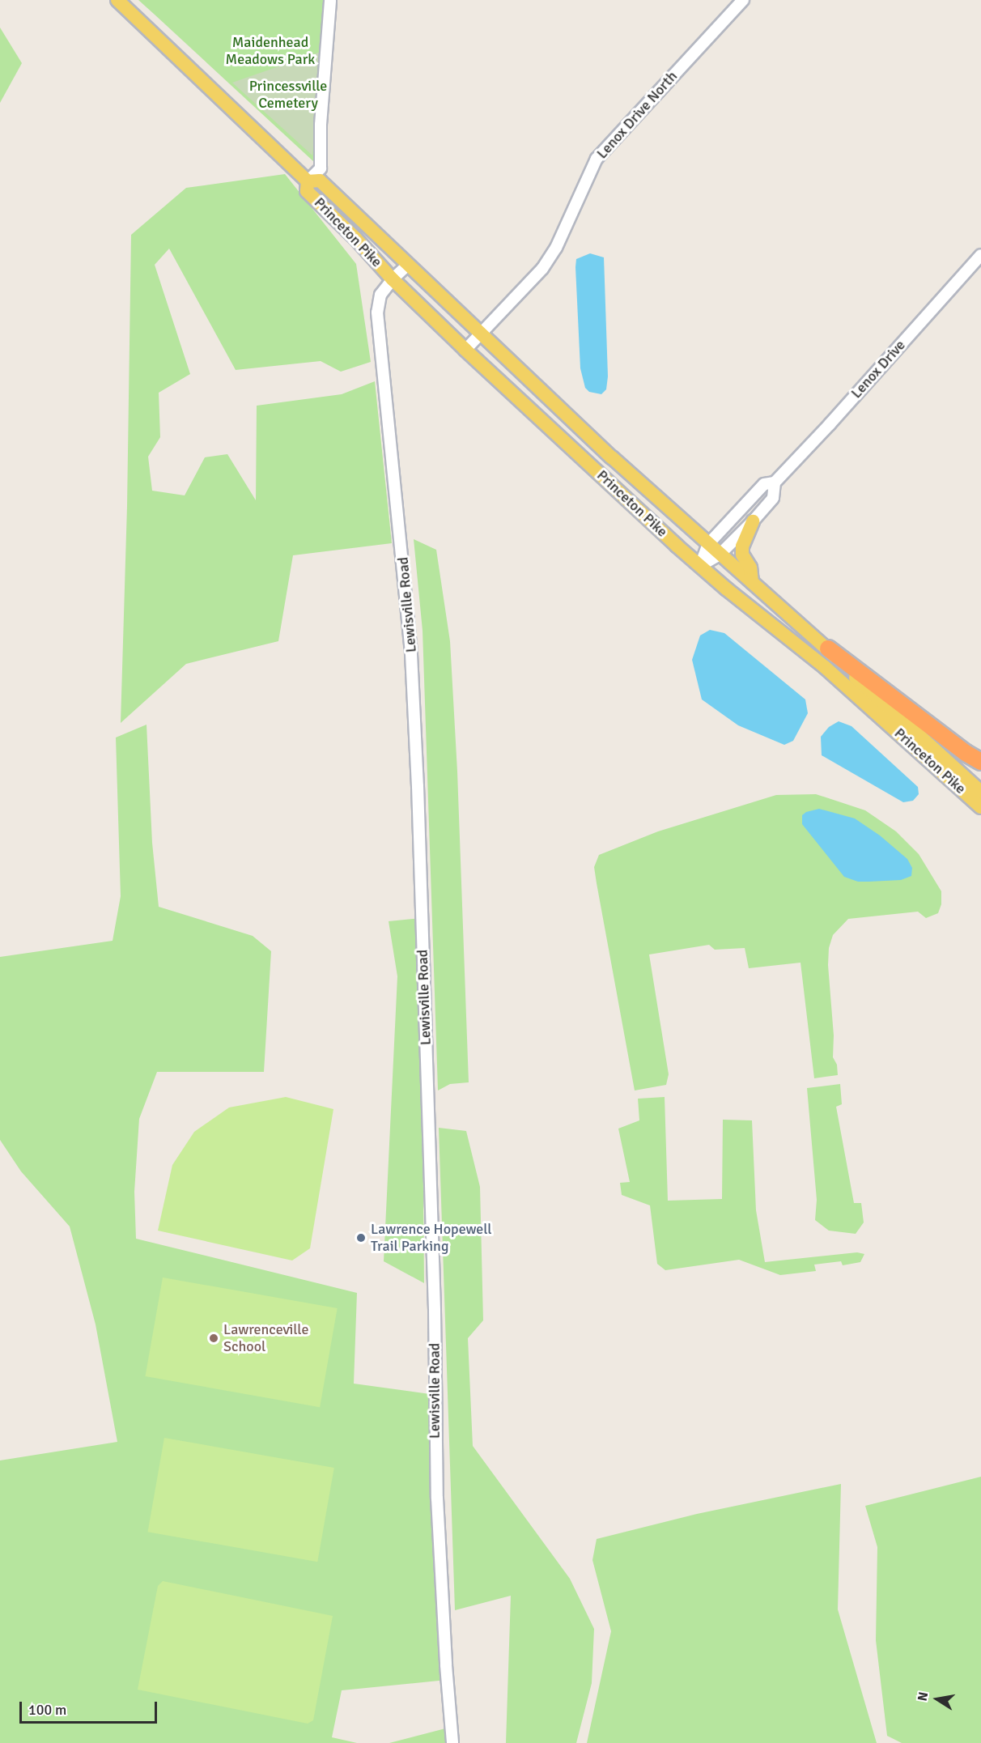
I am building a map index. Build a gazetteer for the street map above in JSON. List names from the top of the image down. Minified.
{"streets":{"main road":["Princeton Pike"],"street":["Lenox Drive North","Lenox Drive","Lewisville Road"]},"crossings":[["Lenox Drive North","Princeton Pike"],["Princeton Pike","Lenox Drive"],["Princeton Pike","Lewisville Road"]],"parks":["Maidenhead Meadows Park","Princessville Cemetery"],"places":["Lawrence Hopewell Trail Parking","Lawrenceville School"],"scale_bar":"100 m","north":"left"}
